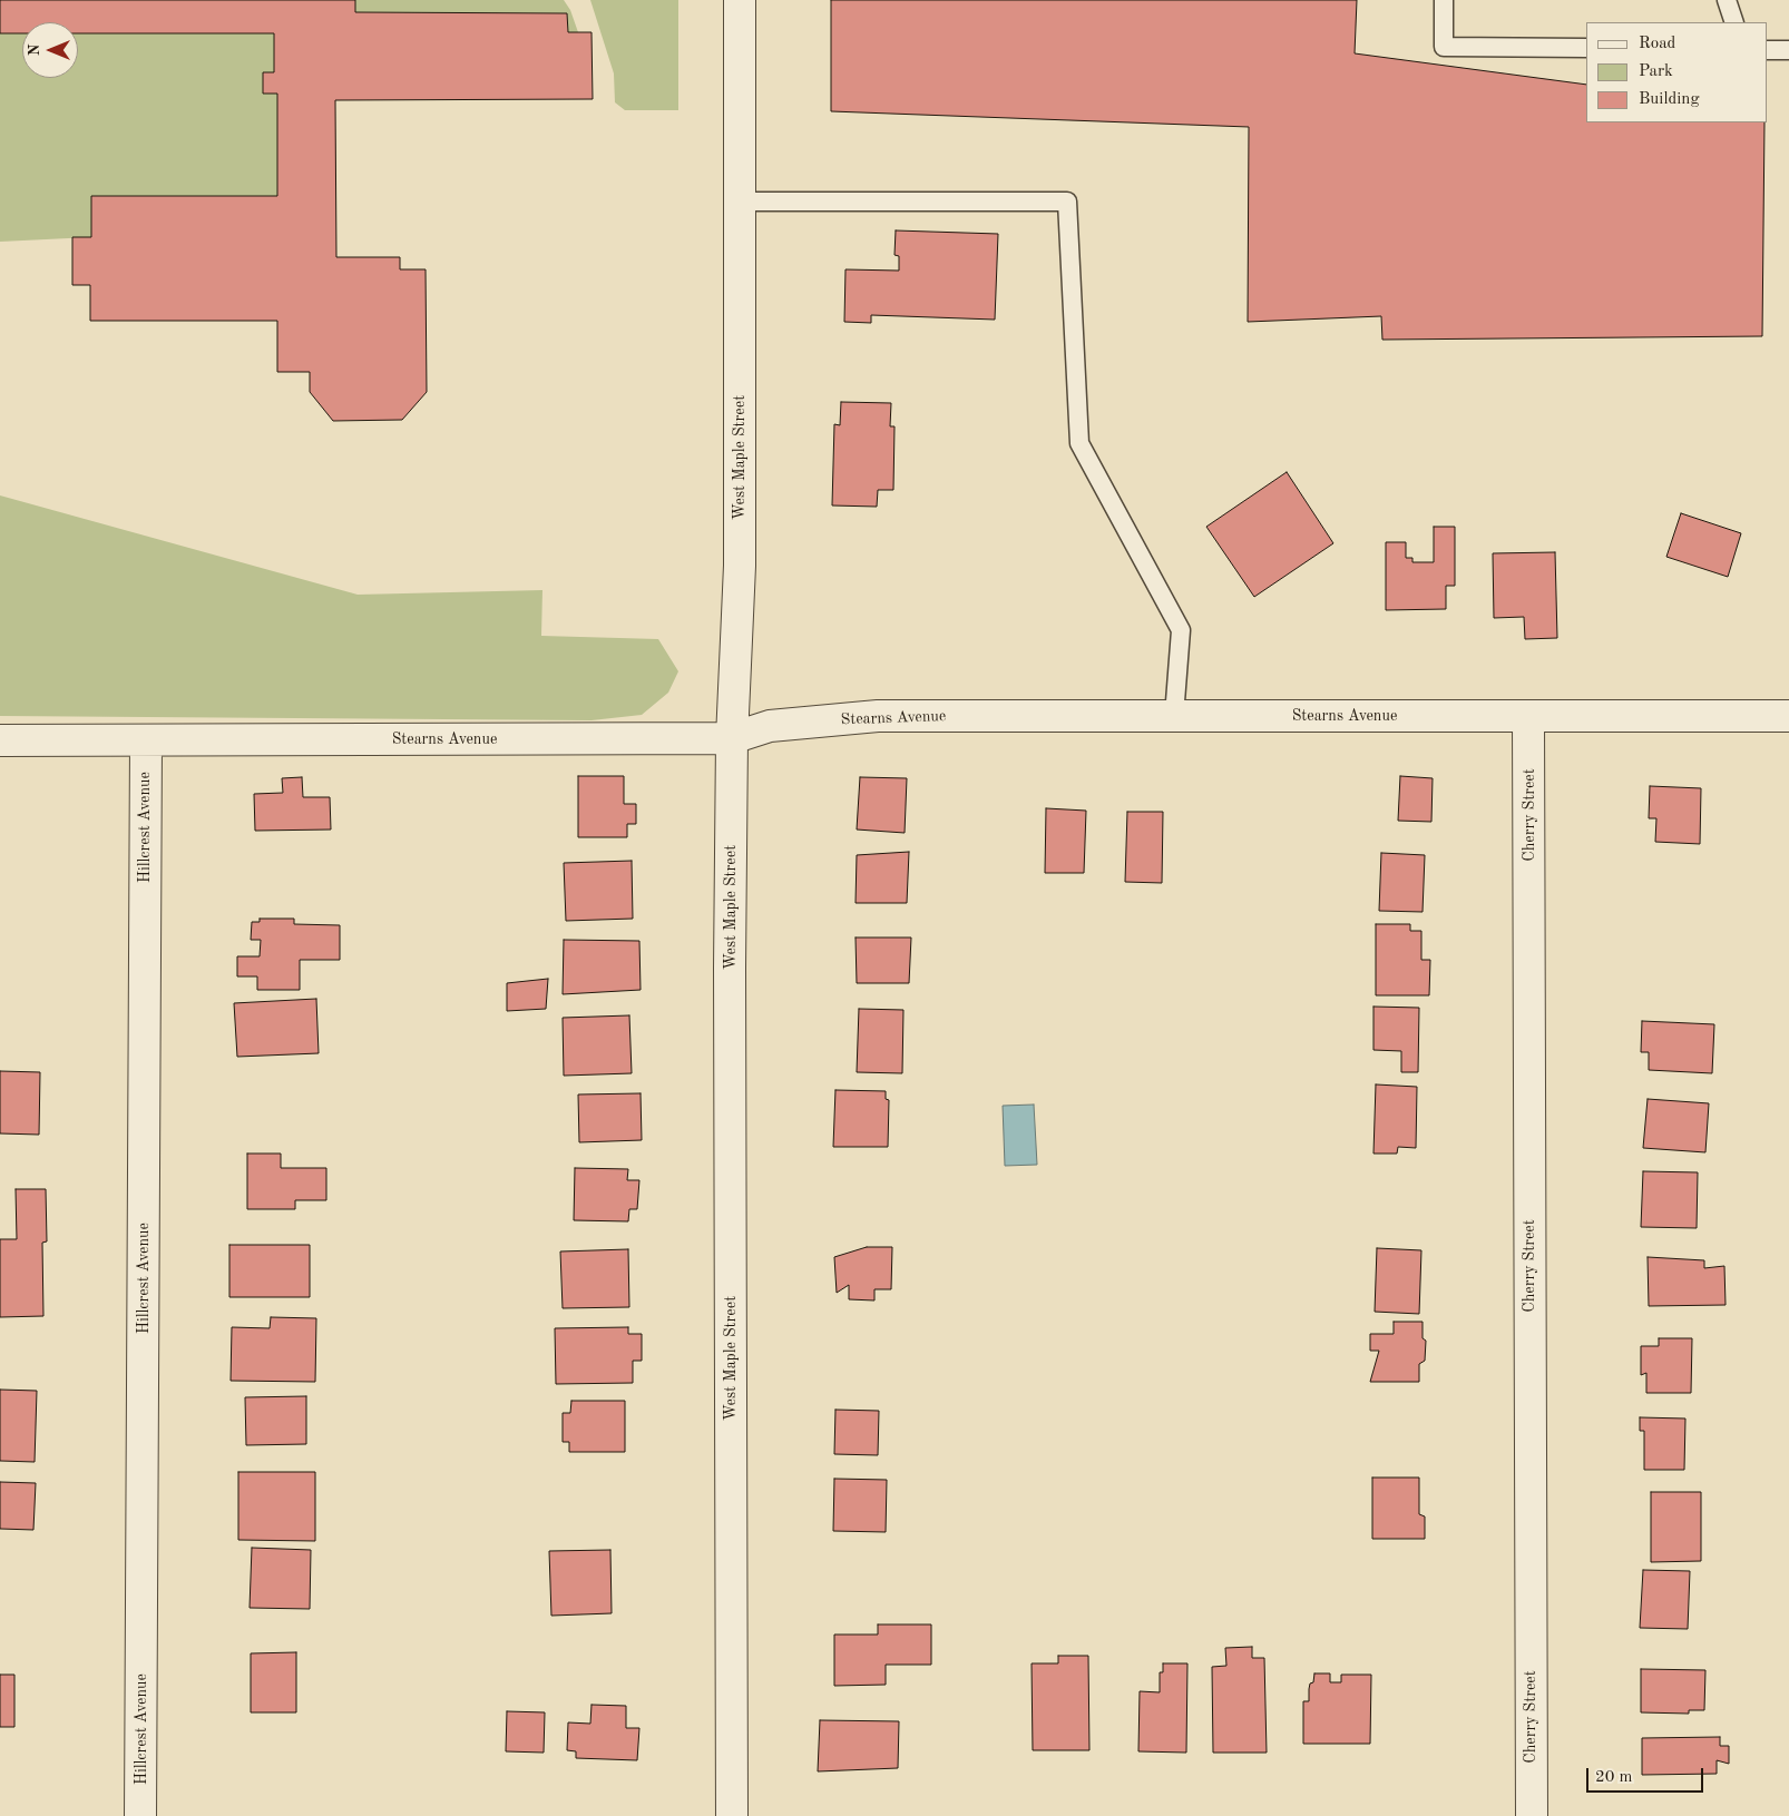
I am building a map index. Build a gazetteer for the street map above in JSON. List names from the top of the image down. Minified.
{"streets":{"street":["West Maple Street","Stearns Avenue","Cherry Street","Hillcrest Avenue"]},"crossings":[["West Maple Street","Stearns Avenue"],["Stearns Avenue","Cherry Street"],["Stearns Avenue","Hillcrest Avenue"]],"legend":["Road","Park","Building"],"scale_bar":"20 m","north":"left"}
